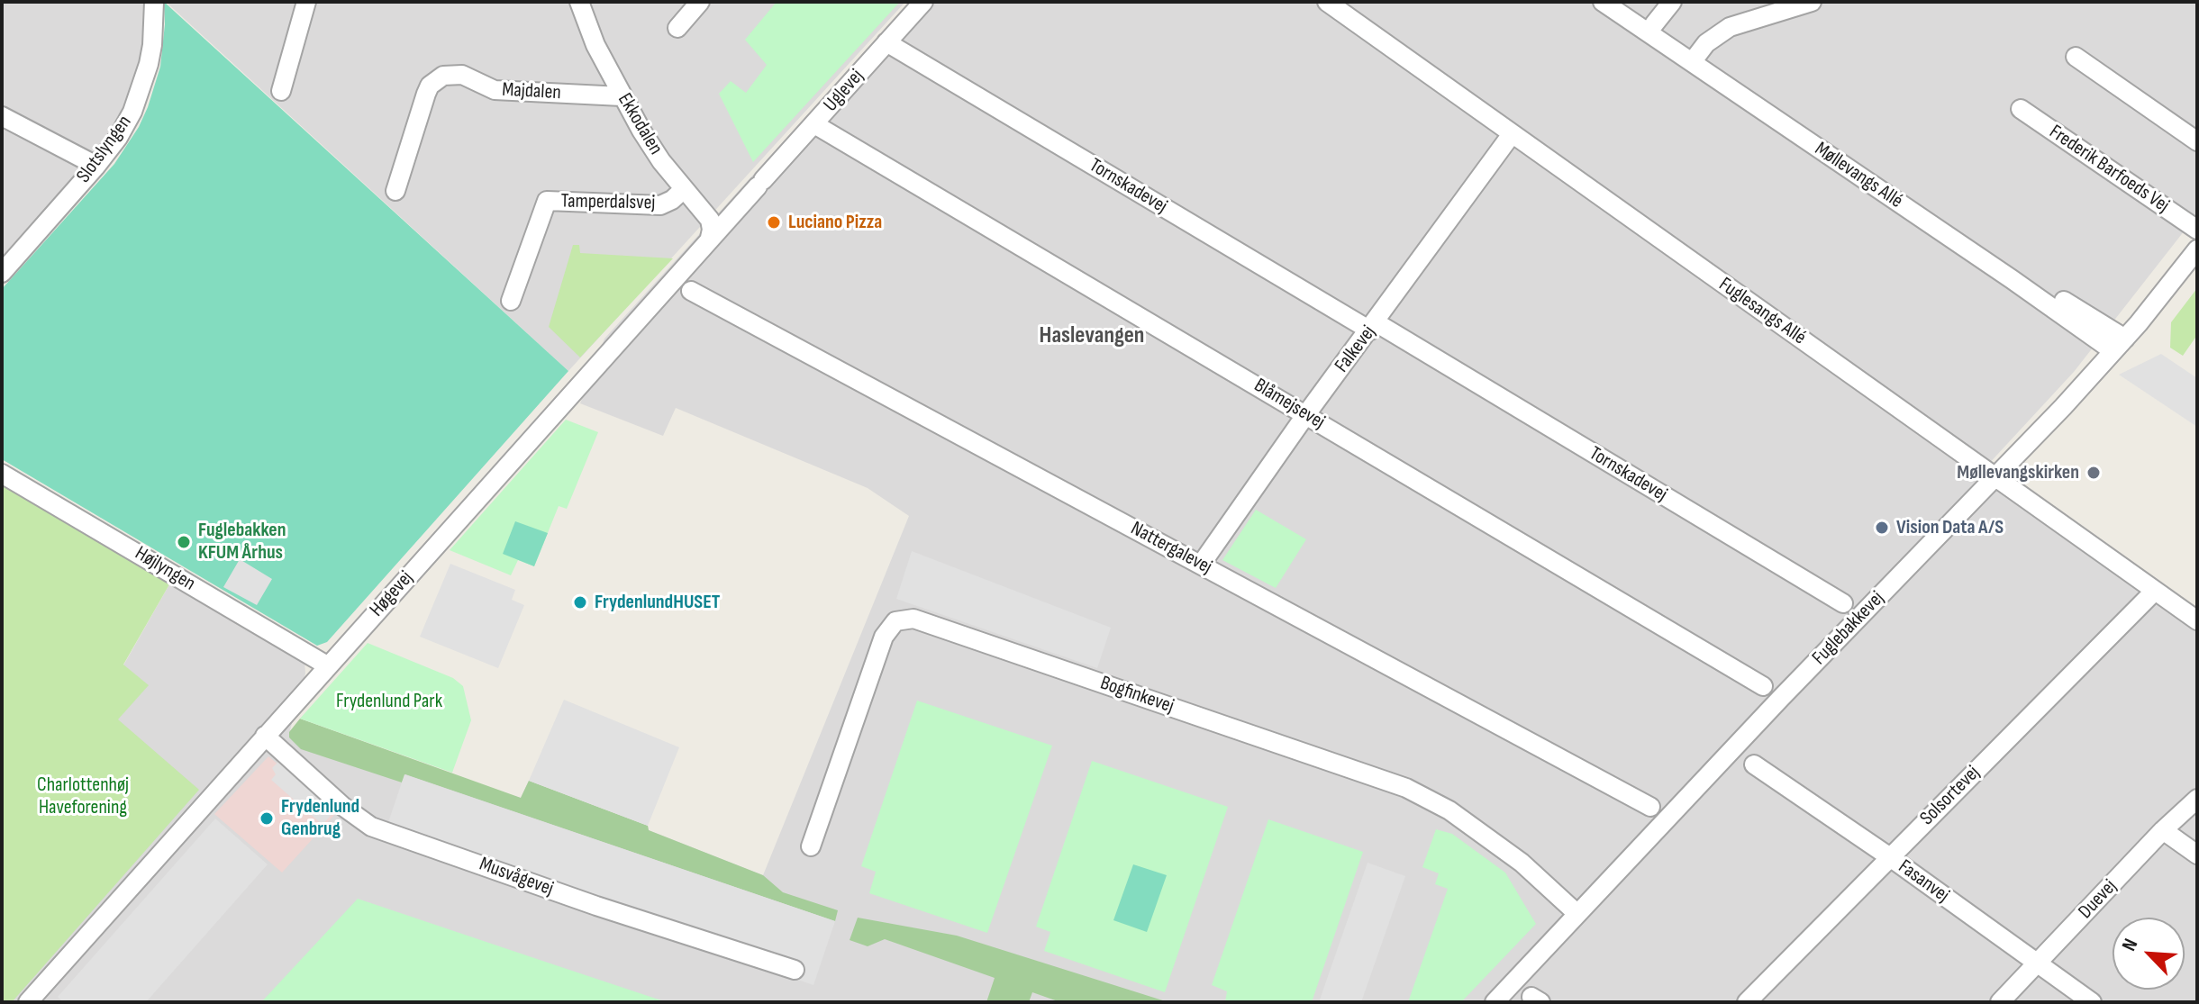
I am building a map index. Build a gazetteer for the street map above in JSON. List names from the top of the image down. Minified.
{"streets":{"street":["Uglevej","Majdalen","Ekkodalen","Slotslyngen","Frederik Barfoeds Vej","Møllevangs Allé","Tornskadevej","Tamperdalsvej","Fuglesangs Allé","Falkevej","Blåmejsevej","Nattergalevej","Højlyngen","Høgevej","Fuglebakkevej","Bogfinkevej","Solsortevej","Musvågevej","Fasanvej","Duevej"]},"crossings":[["Uglevej","Tornskadevej"],["Uglevej","Blåmejsevej"],["Uglevej","Høgevej"],["Majdalen","Ekkodalen"],["Ekkodalen","Tamperdalsvej"],["Ekkodalen","Høgevej"],["Møllevangs Allé","Fuglebakkevej"],["Tornskadevej","Falkevej"],["Fuglesangs Allé","Falkevej"],["Fuglesangs Allé","Fuglebakkevej"],["Fuglesangs Allé","Solsortevej"],["Falkevej","Blåmejsevej"],["Falkevej","Nattergalevej"],["Højlyngen","Høgevej"],["Høgevej","Musvågevej"],["Fuglebakkevej","Bogfinkevej"],["Solsortevej","Fasanvej"],["Fasanvej","Duevej"]],"districts":["Haslevangen"],"parks":["Frydenlund Park","Charlottenhøj Haveforening"],"places":["Luciano Pizza","Møllevangskirken","Vision Data A/S","Fuglebakken KFUM Århus","FrydenlundHUSET","Frydenlund Genbrug"],"north":"top left"}
